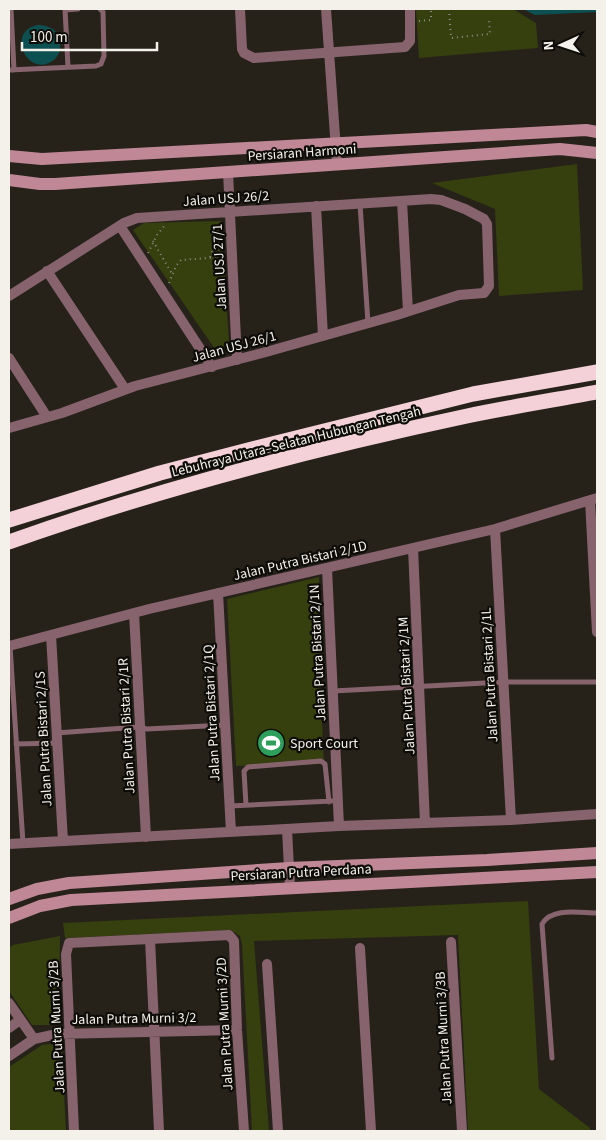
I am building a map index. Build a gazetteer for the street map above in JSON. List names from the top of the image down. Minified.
{"streets":{"highway":["Lebuhraya Utara–Selatan Hubungan Tengah"],"main road":["Persiaran Harmoni","Persiaran Putra Perdana"],"street":["Jalan USJ 26/2","Jalan USJ 27/1","Jalan USJ 26/1","Jalan Putra Bistari 2/1D","Jalan Putra Bistari 2/1N","Jalan Putra Bistari 2/1L","Jalan Putra Bistari 2/1M","Jalan Putra Bistari 2/1Q","Jalan Putra Bistari 2/1R","Jalan Putra Bistari 2/1S","Jalan Putra Murni 3/2","Jalan Putra Murni 3/2D","Jalan Putra Murni 3/2B","Jalan Putra Murni 3/3B"]},"crossings":[["Persiaran Harmoni","Jalan USJ 27/1"],["Jalan USJ 26/2","Jalan USJ 27/1"],["Jalan USJ 26/2","Jalan USJ 26/1"],["Jalan USJ 27/1","Jalan USJ 26/1"],["Jalan Putra Bistari 2/1D","Jalan Putra Bistari 2/1N"],["Jalan Putra Bistari 2/1D","Jalan Putra Bistari 2/1L"],["Jalan Putra Bistari 2/1D","Jalan Putra Bistari 2/1M"],["Jalan Putra Bistari 2/1D","Jalan Putra Bistari 2/1Q"],["Jalan Putra Bistari 2/1D","Jalan Putra Bistari 2/1R"],["Jalan Putra Bistari 2/1D","Jalan Putra Bistari 2/1S"],["Jalan Putra Murni 3/2","Jalan Putra Murni 3/2D"],["Jalan Putra Murni 3/2","Jalan Putra Murni 3/2B"],["Jalan Putra Murni 3/2D","Jalan Putra Murni 3/2B"]],"places":{"sports":["Sport Court"]},"scale_bar":"100 m","north":"left"}
